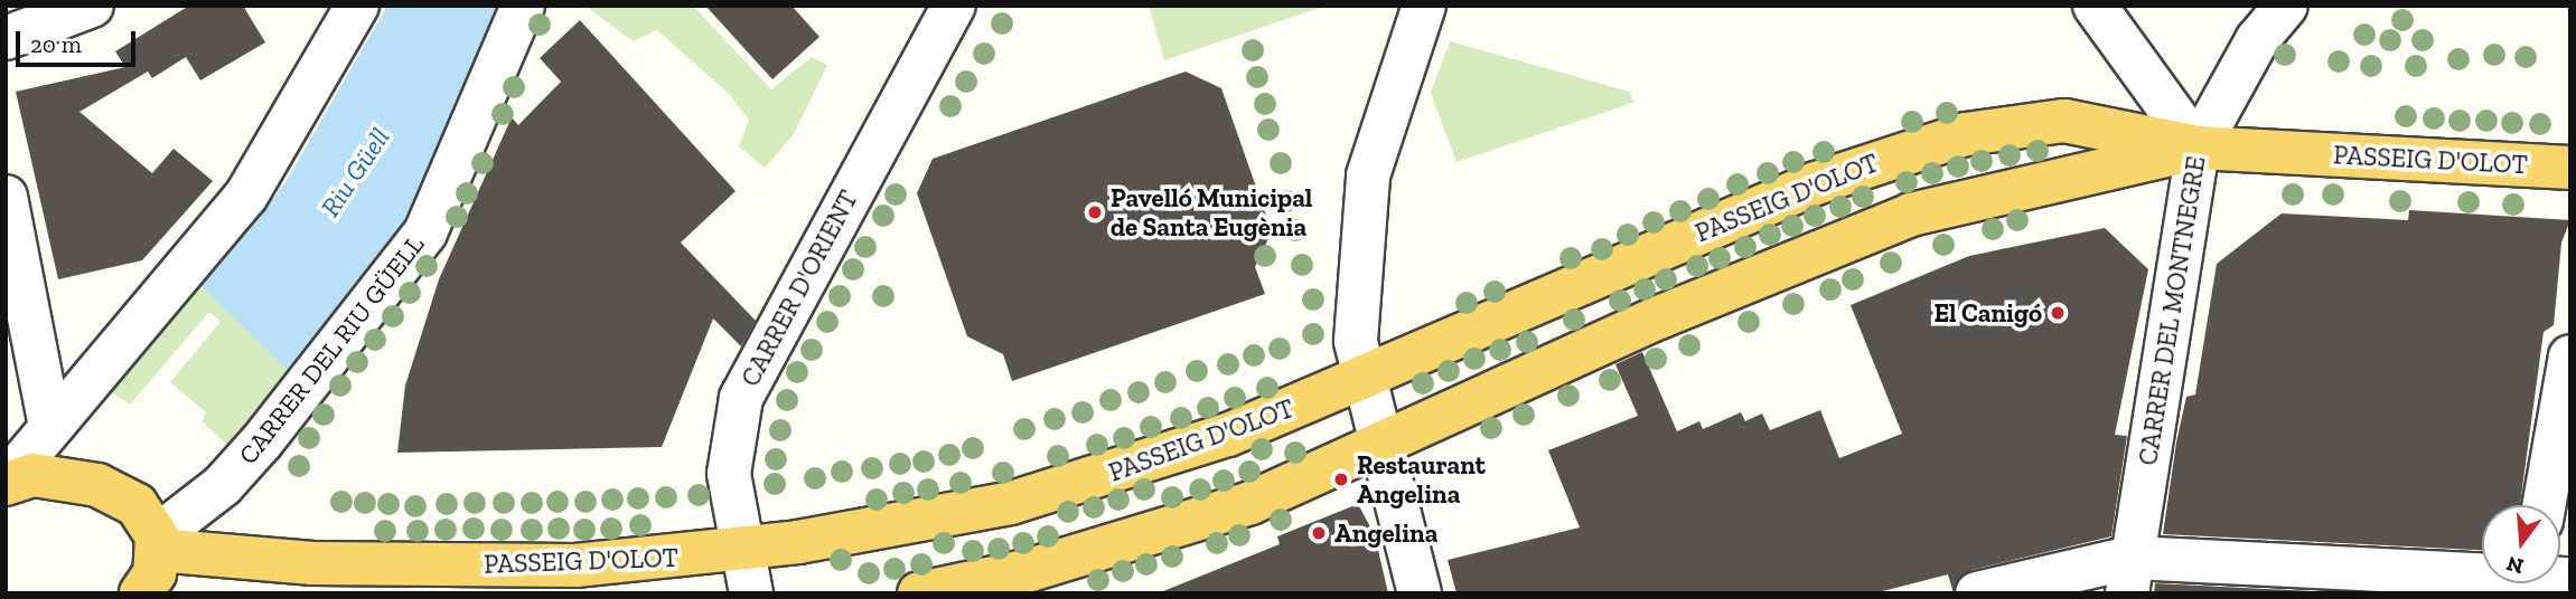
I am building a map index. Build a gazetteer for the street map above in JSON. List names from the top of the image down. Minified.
{"streets":{"main road":["PASSEIG D'OLOT"],"street":["CARRER D'ORIENT","CARRER DEL MONTNEGRE","CARRER DEL RIU GÜELL"]},"crossings":[["PASSEIG D'OLOT","CARRER D'ORIENT"],["PASSEIG D'OLOT","CARRER DEL MONTNEGRE"],["PASSEIG D'OLOT","CARRER DEL RIU GÜELL"]],"water":["Riu Güell"],"places":["Pavelló Municipal de Santa Eugènia","El Canigó","Restaurant Angelina","Angelina"],"scale_bar":"20 m","north":"bottom"}
